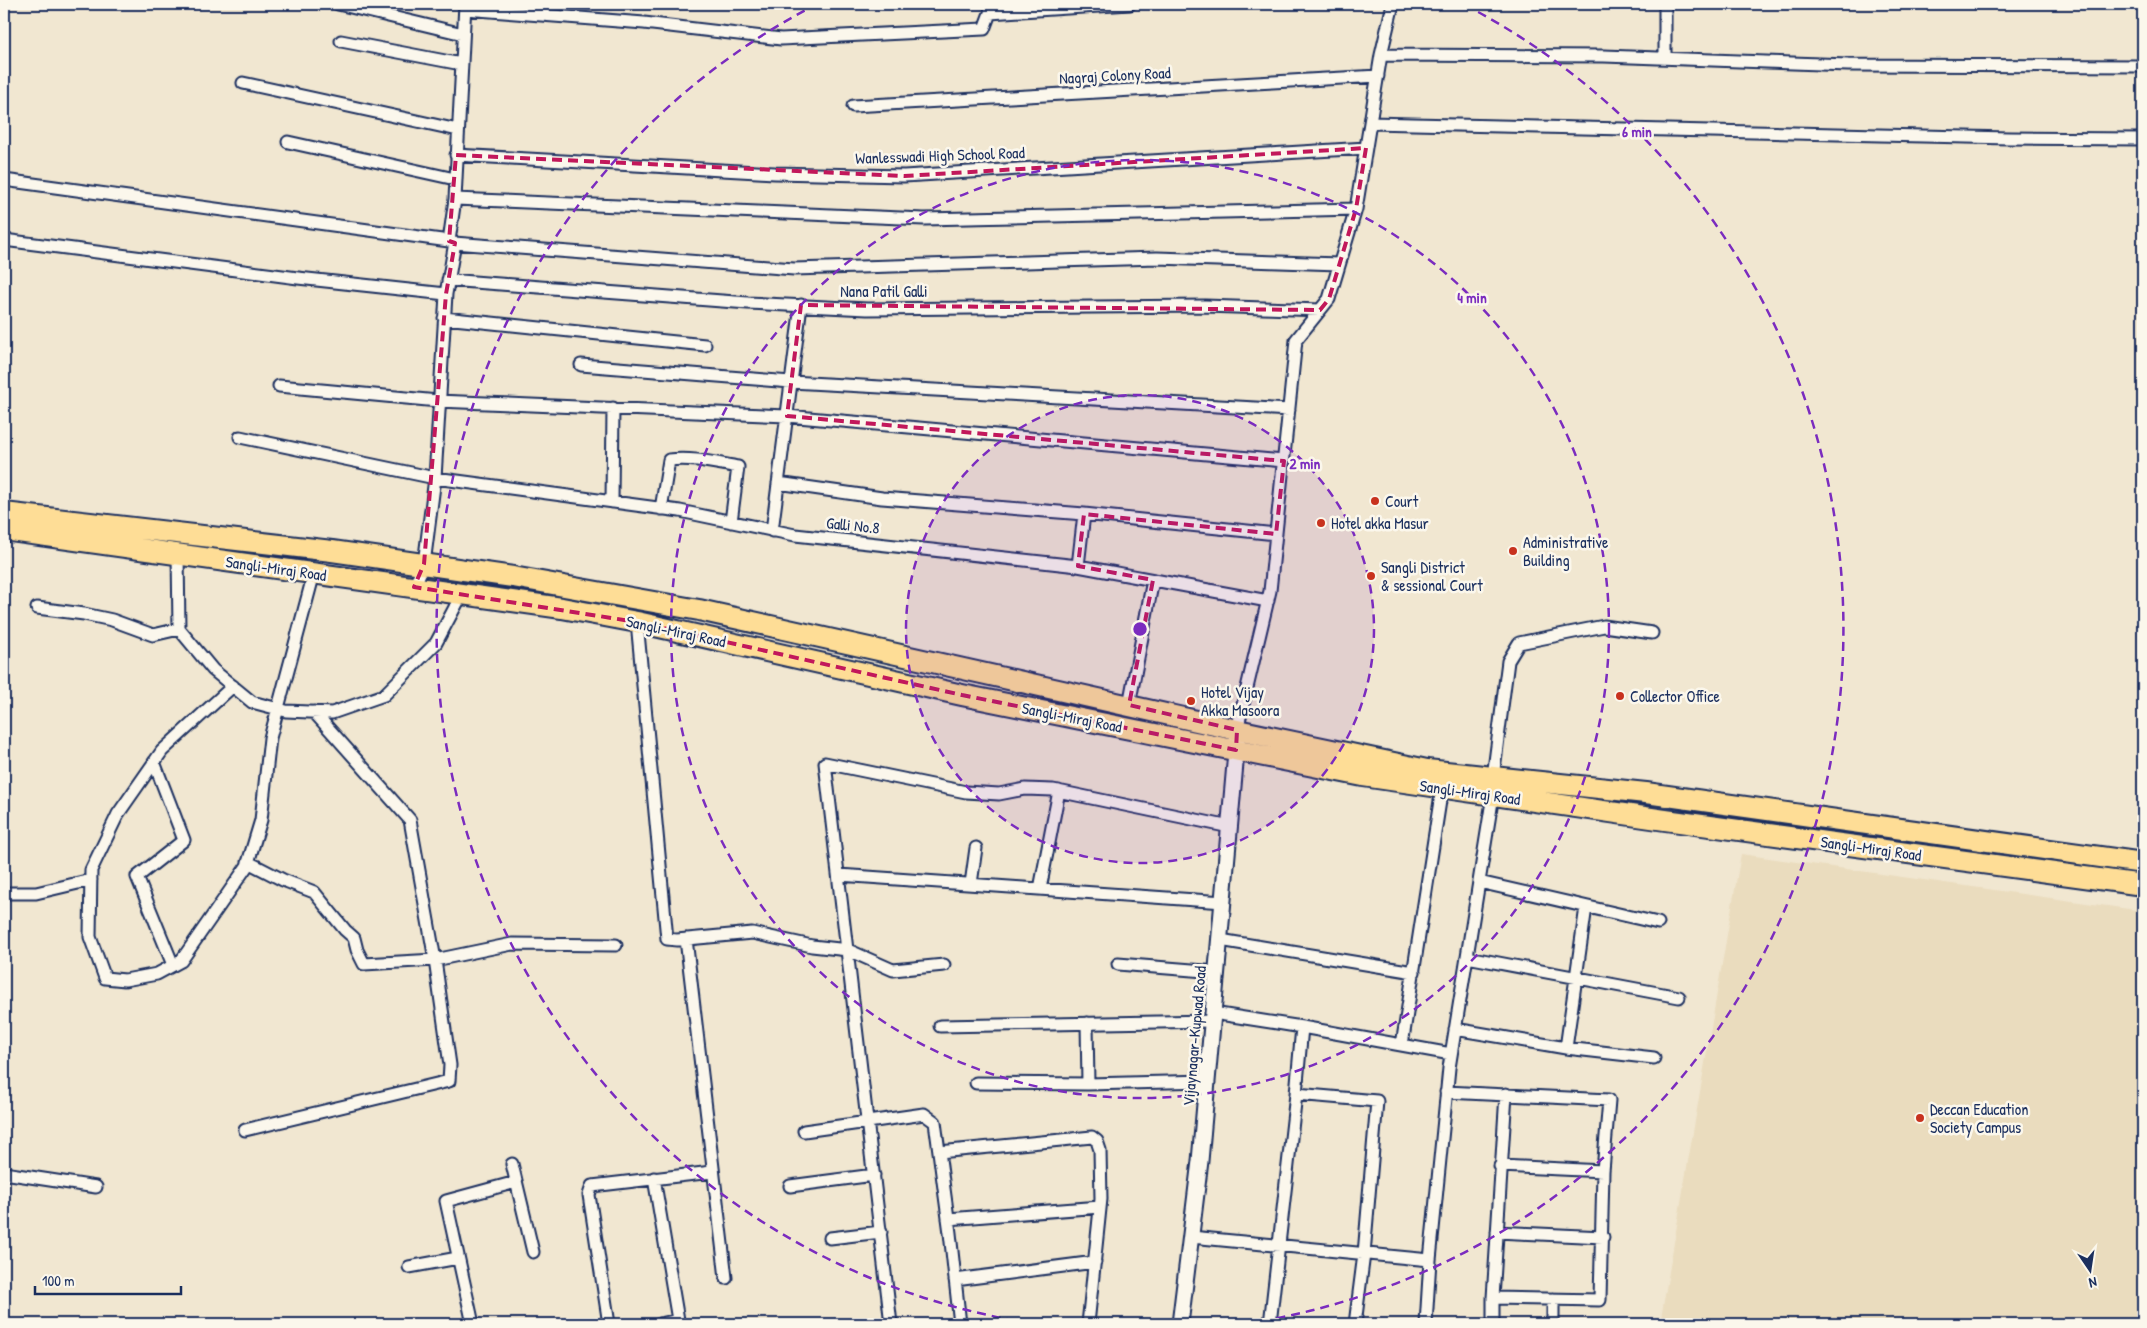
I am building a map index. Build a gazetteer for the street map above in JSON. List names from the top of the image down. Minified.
{"streets":{"highway":["Sangli-Miraj Road"],"street":["Nagraj Colony Road","Wanlesswadi High School Road","Nana Patil Galli","Galli No.8","Vijaynagar-Kupwad Road"]},"crossings":[["Sangli-Miraj Road","Vijaynagar-Kupwad Road"]],"places":["Court","Hotel akka Masur","Administrative Building","Sangli District & sessional Court","Collector Office","Hotel Vijay Akka Masoora","Deccan Education Society Campus"],"scale_bar":"100 m","north":"bottom","rings":["6 min","4 min","2 min"]}
